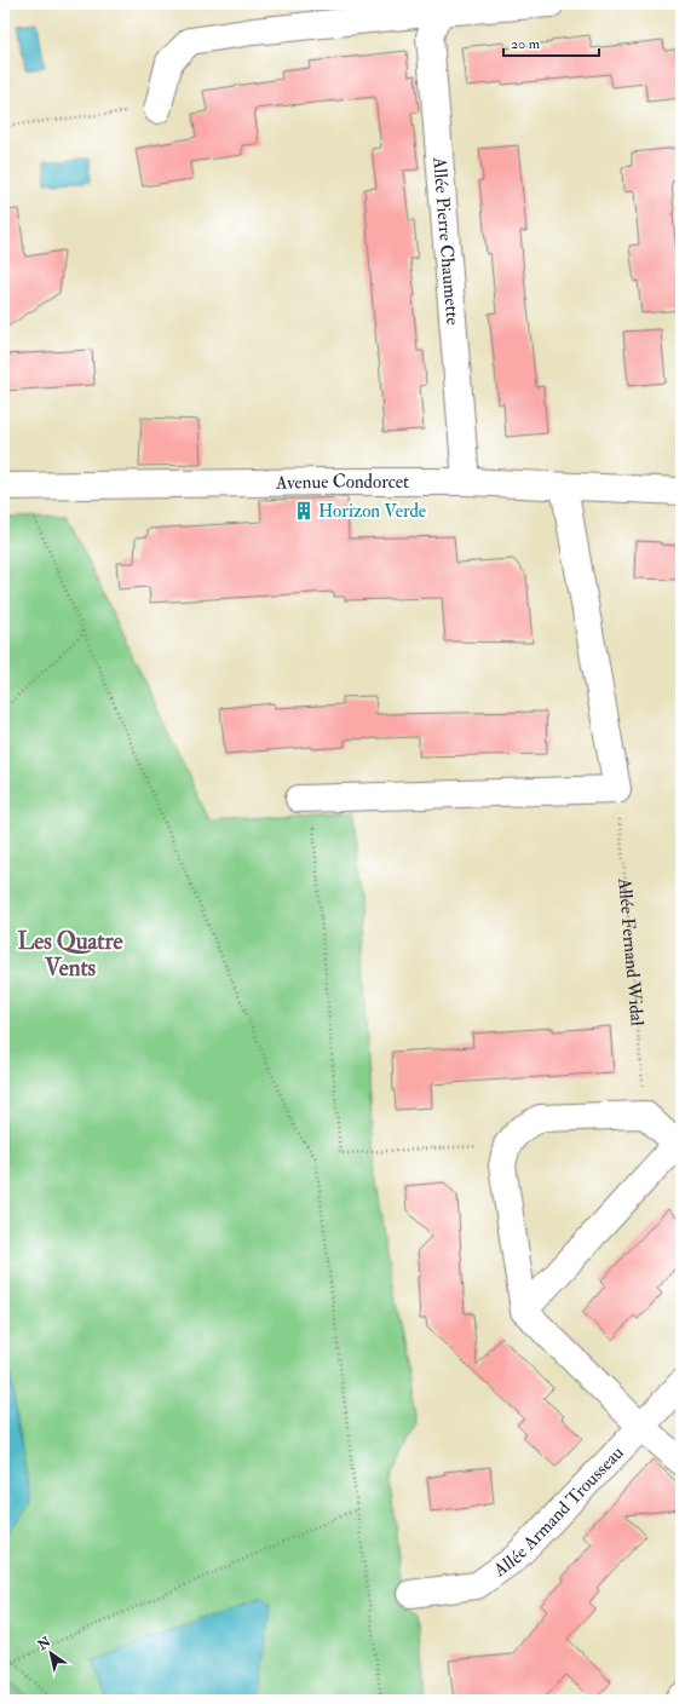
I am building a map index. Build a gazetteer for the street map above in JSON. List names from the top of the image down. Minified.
{"streets":{"street":["Allée Pierre Chaumette","Avenue Condorcet","Allée Armand Trousseau"],"path":["Allée Fernand Widal"]},"crossings":[["Allée Pierre Chaumette","Avenue Condorcet"]],"districts":["Les Quatre Vents"],"places":{"building":["Horizon Verde"]},"scale_bar":"20 m","north":"top left"}
